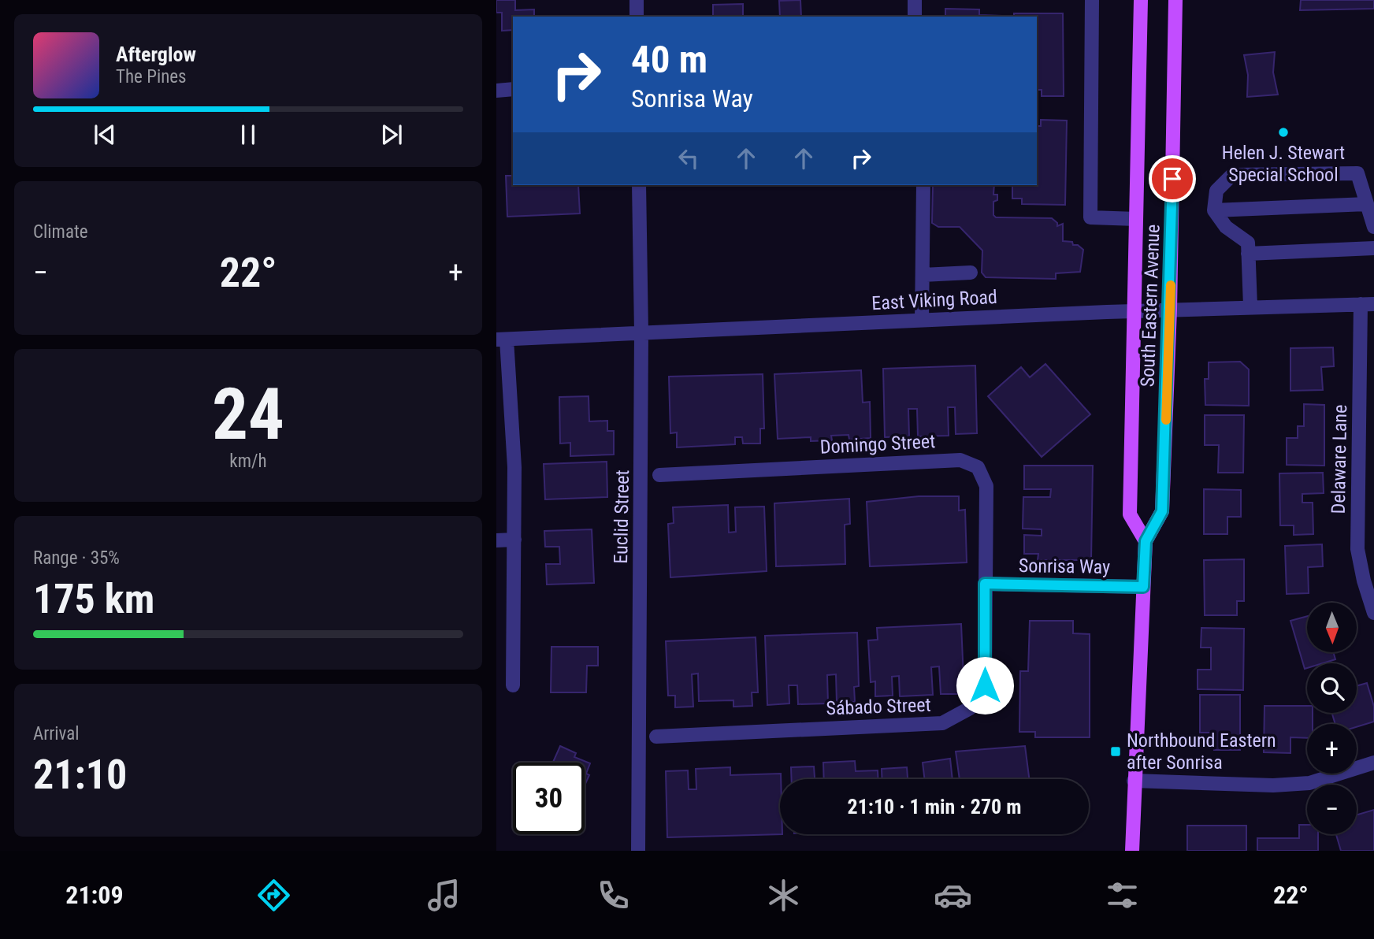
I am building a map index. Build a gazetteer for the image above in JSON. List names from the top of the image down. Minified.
{"streets":{"main road":["South Eastern Avenue"],"street":["East Viking Road","Domingo Street","Delaware Lane","Euclid Street","Sonrisa Way","Sábado Street"]},"crossings":[["East Viking Road","South Eastern Avenue"],["East Viking Road","Delaware Lane"],["East Viking Road","Euclid Street"],["South Eastern Avenue","Sonrisa Way"],["Domingo Street","Sonrisa Way"],["Domingo Street","Sábado Street"],["Sonrisa Way","Sábado Street"]],"places":{"other":["Helen J. Stewart Special School"],"transit":["Northbound Eastern after Sonrisa"]},"north":"bottom","page":{"turn":["40 m","Sonrisa Way"],"song":["Afterglow","The Pines"],"tile":["Climate",["24","km/h"],["Range · 35%","175 km"],["Arrival","21:10"]],"heat":["−","22°","+"],"map_buttons":["+","−"],"limit":"30","trip":"21:10 · 1 min · 270 m","tabs":["21:09","22°"]}}
